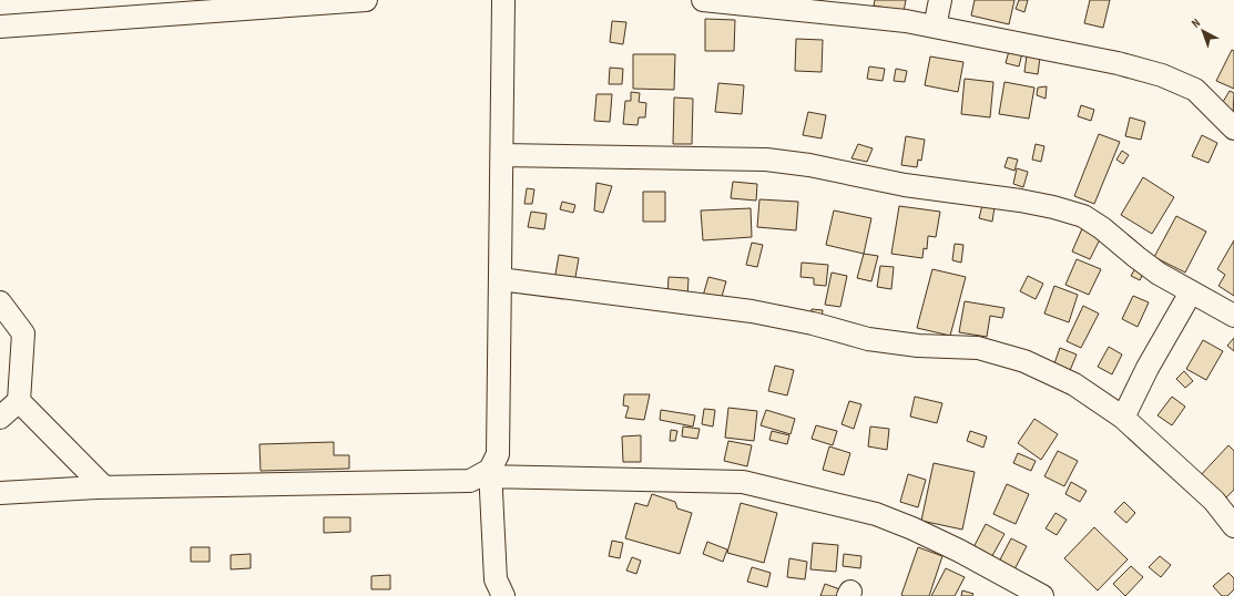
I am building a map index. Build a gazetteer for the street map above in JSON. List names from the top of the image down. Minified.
{"north":"top left"}
